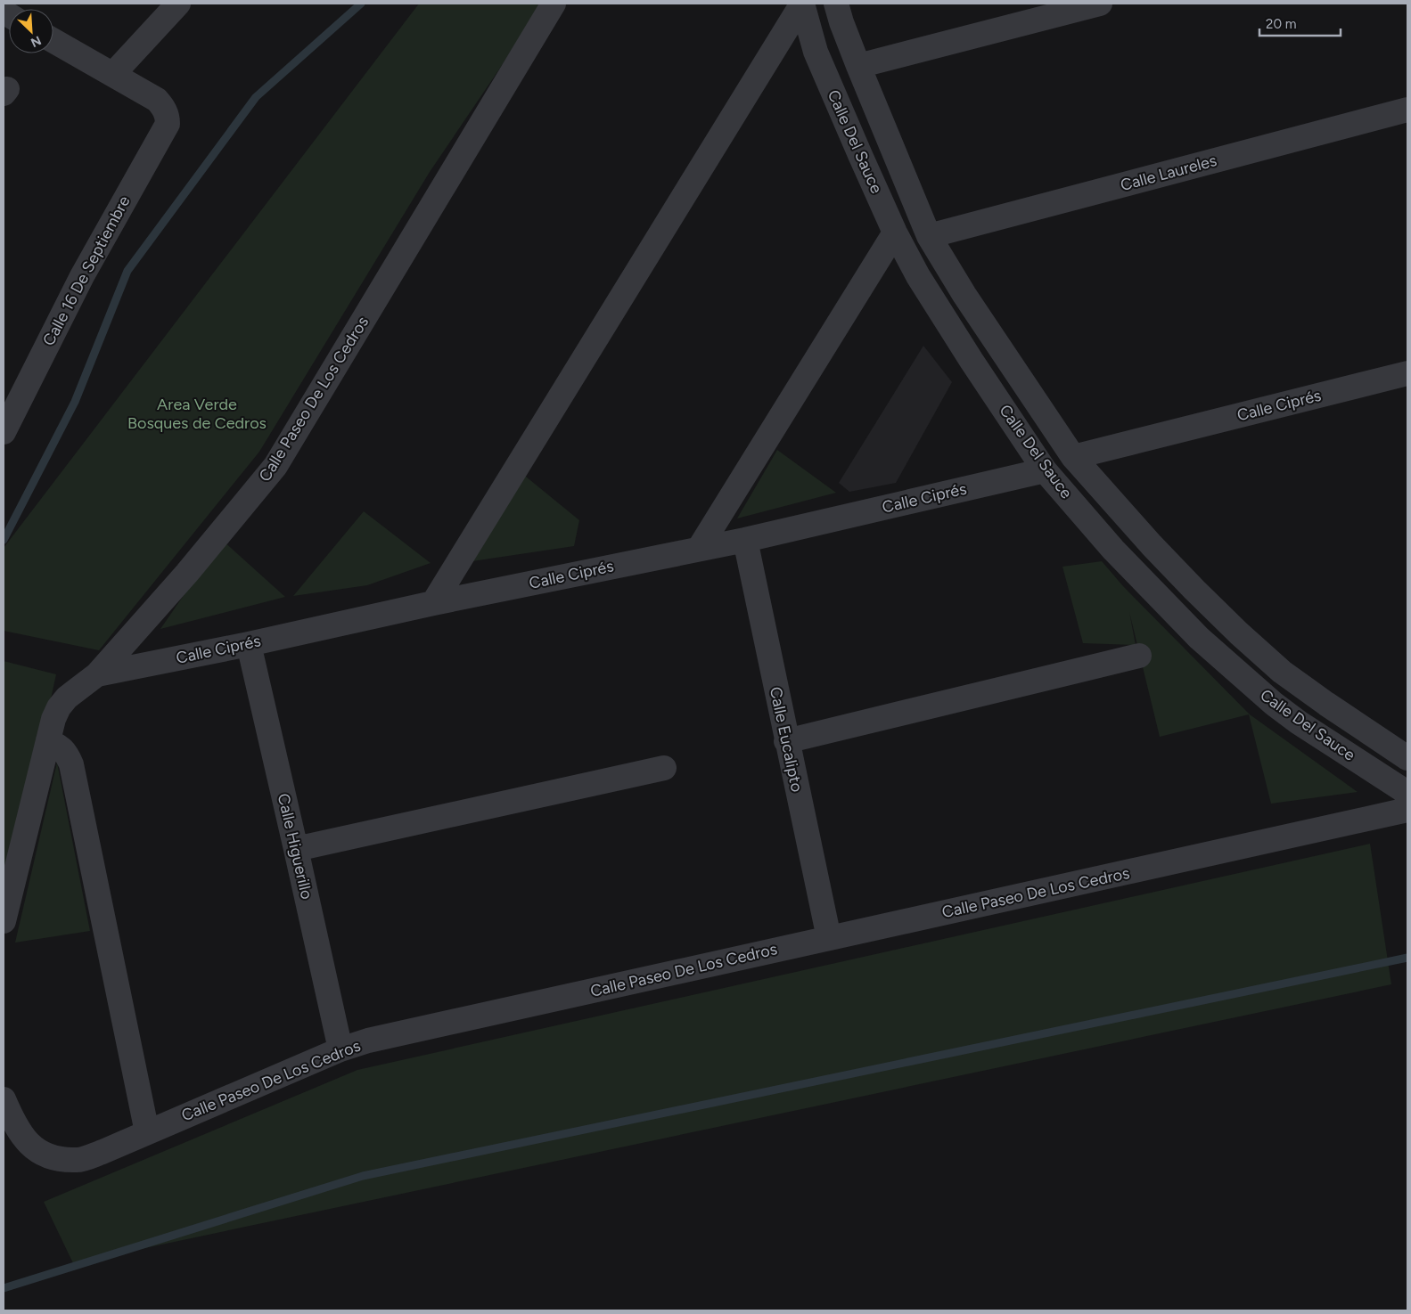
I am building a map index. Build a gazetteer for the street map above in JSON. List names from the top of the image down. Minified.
{"streets":{"street":["Calle Del Sauce","Calle Laureles","Calle 16 De Septiembre","Calle Paseo De Los Cedros","Calle Ciprés","Calle Eucalipto","Calle Higuerillo"]},"crossings":[["Calle Del Sauce","Calle Laureles"],["Calle Del Sauce","Calle Ciprés"],["Calle Paseo De Los Cedros","Calle Ciprés"],["Calle Paseo De Los Cedros","Calle Eucalipto"],["Calle Paseo De Los Cedros","Calle Higuerillo"],["Calle Ciprés","Calle Eucalipto"],["Calle Ciprés","Calle Higuerillo"]],"parks":["Area Verde Bosques de Cedros"],"scale_bar":"20 m","north":"bottom right"}
